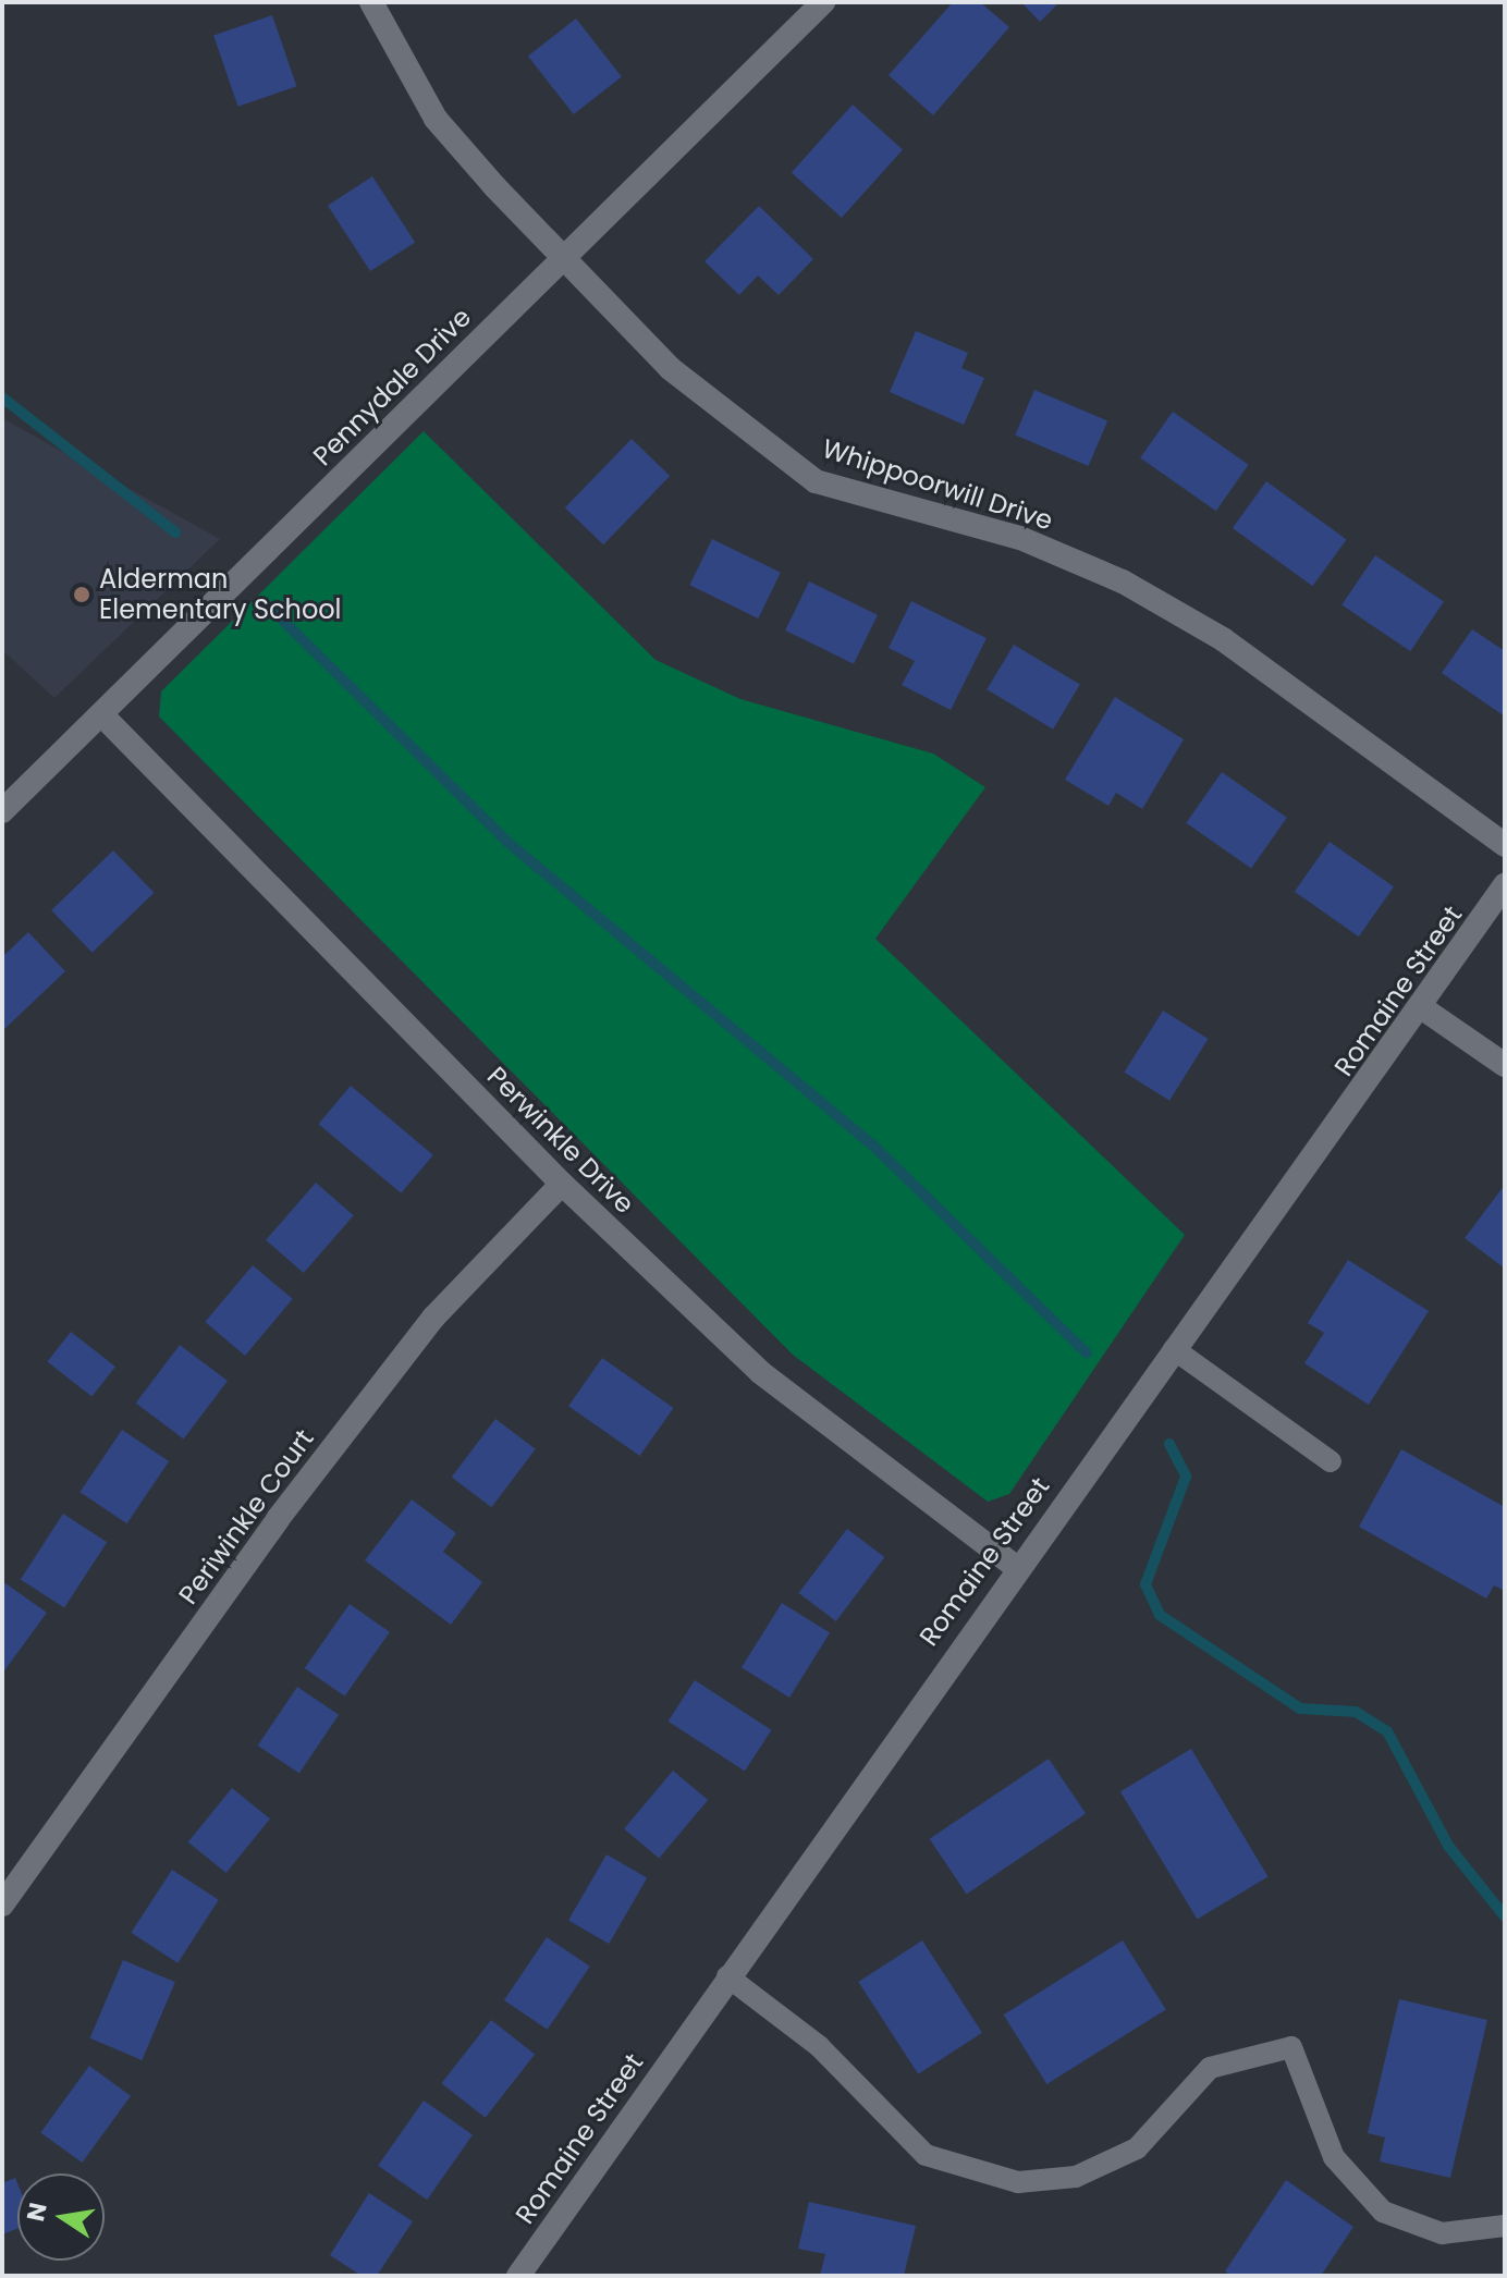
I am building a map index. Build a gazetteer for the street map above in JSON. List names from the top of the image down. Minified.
{"streets":{"street":["Pennydale Drive","Whippoorwill Drive","Romaine Street","Perwinkle Drive","Periwinkle Court"]},"crossings":[["Pennydale Drive","Whippoorwill Drive"],["Pennydale Drive","Perwinkle Drive"],["Romaine Street","Perwinkle Drive"],["Perwinkle Drive","Periwinkle Court"]],"places":["Alderman Elementary School"],"north":"left"}
